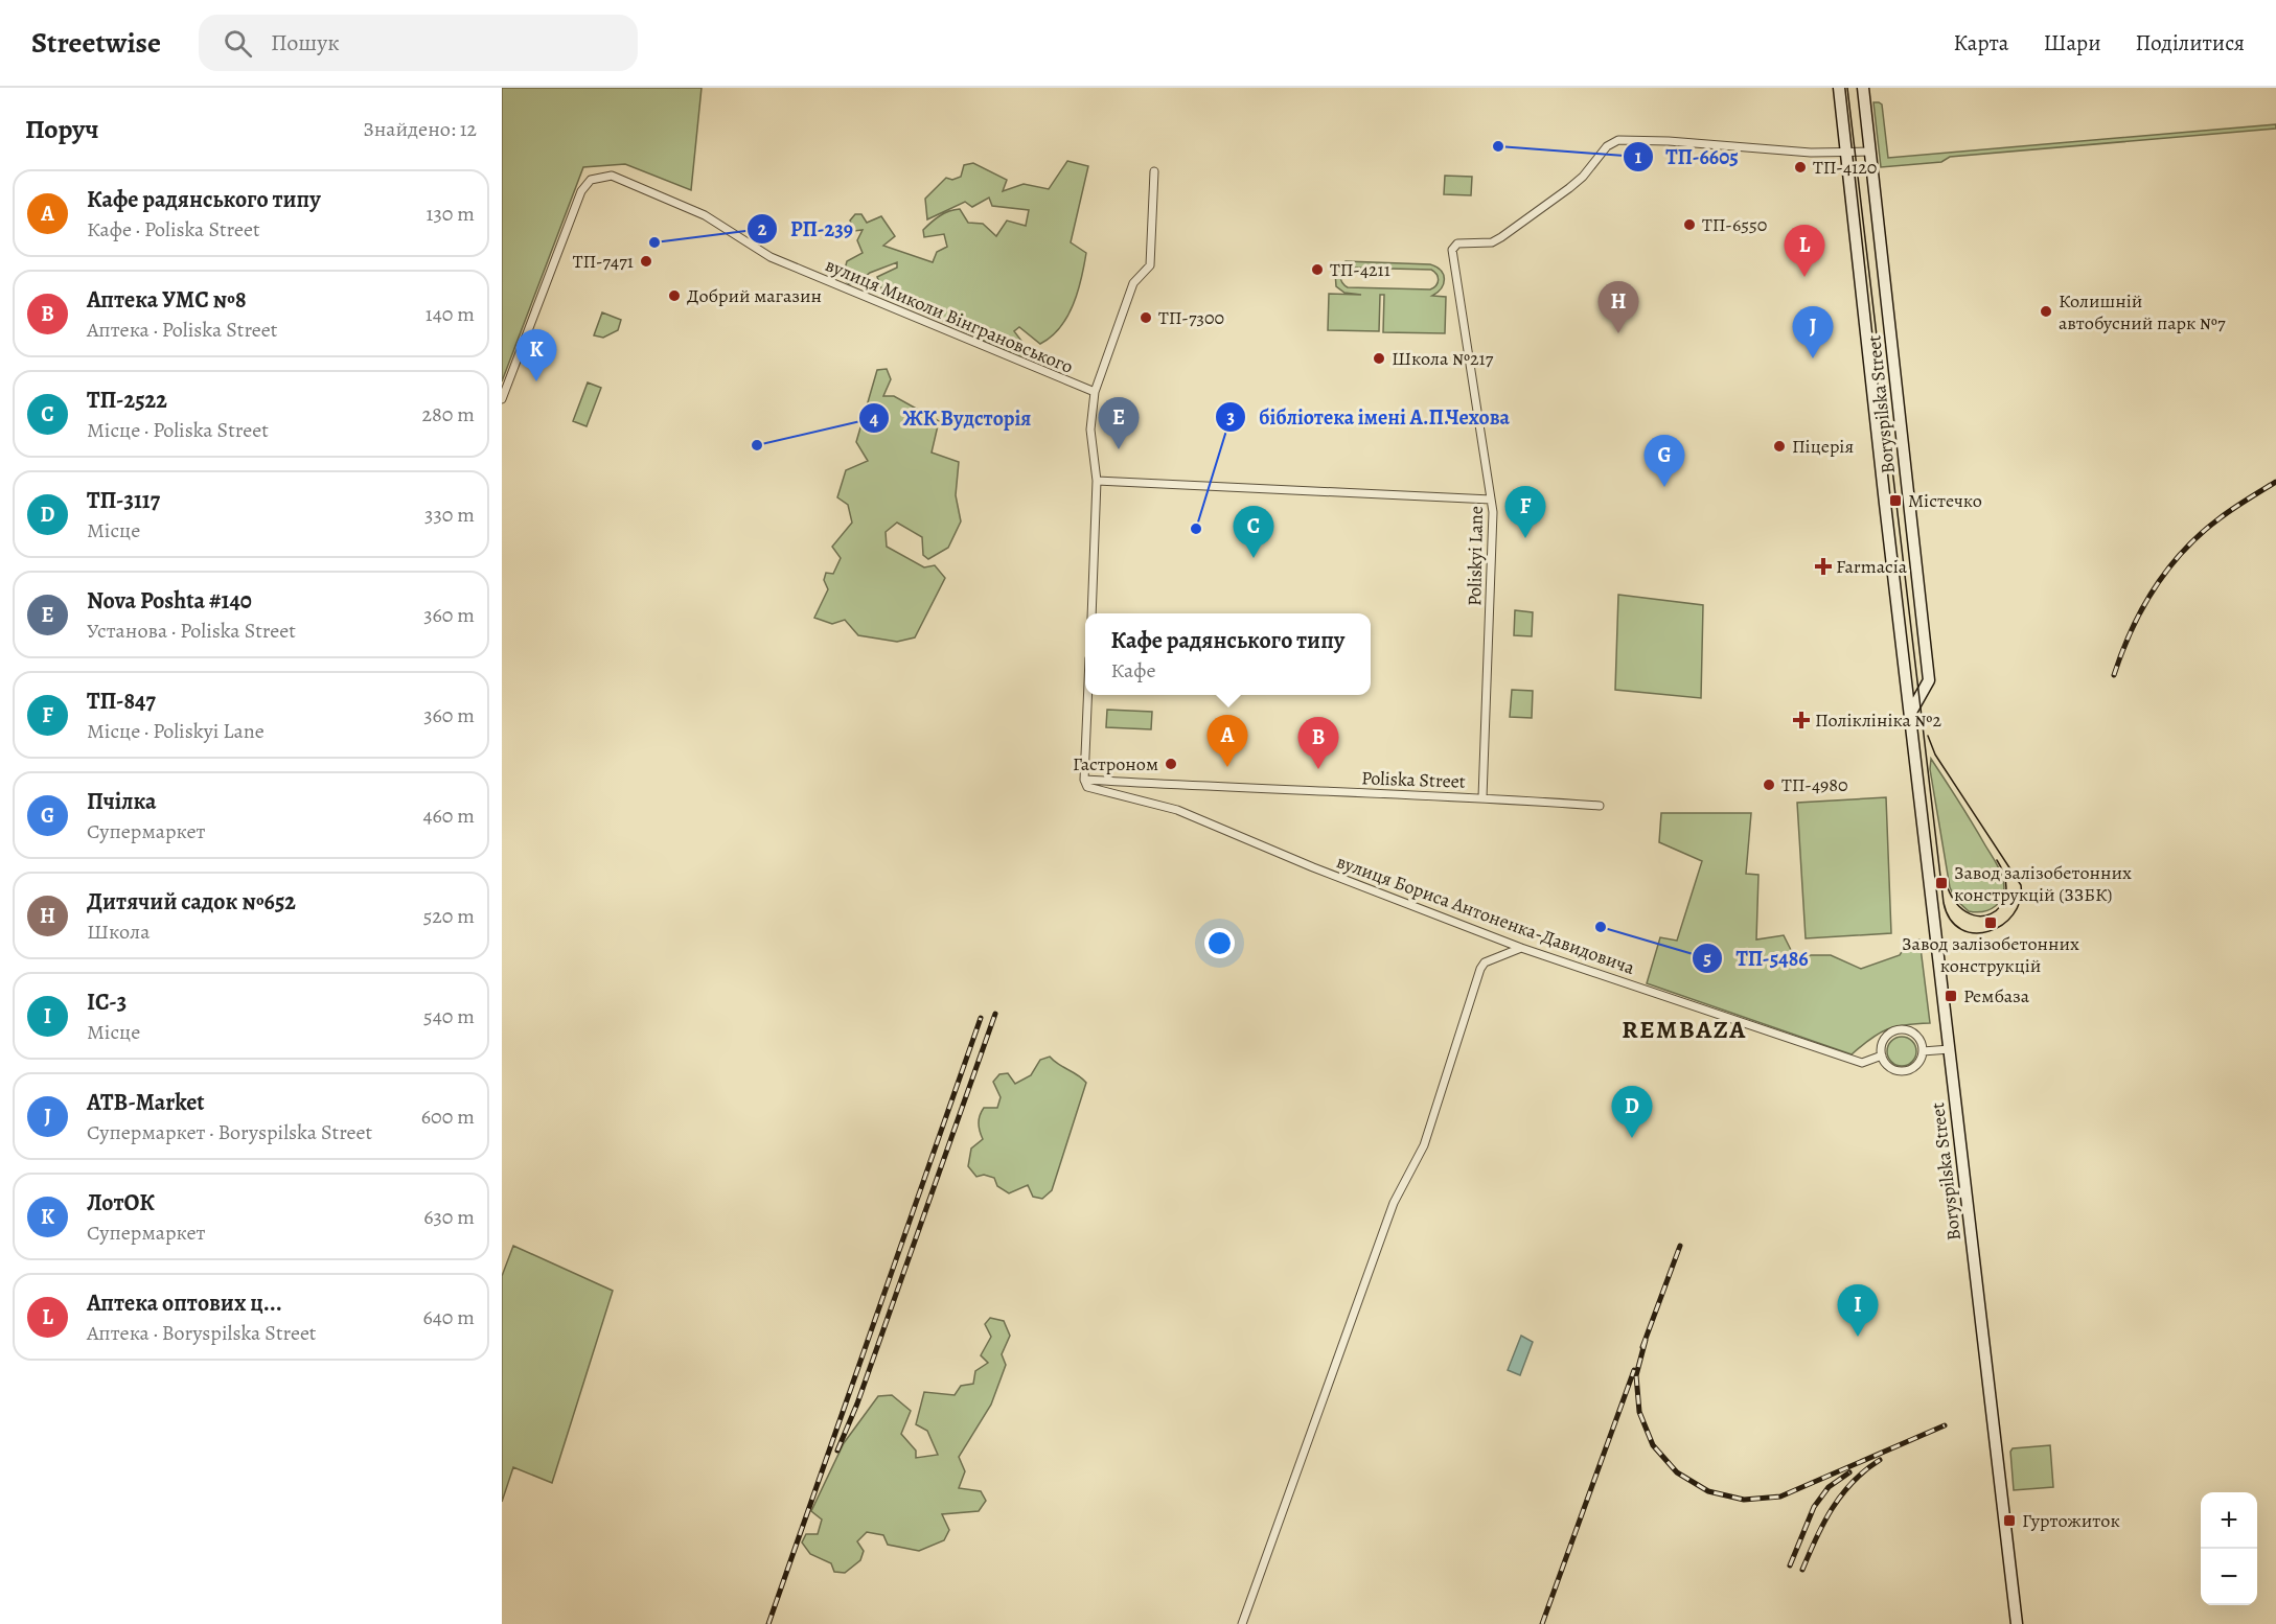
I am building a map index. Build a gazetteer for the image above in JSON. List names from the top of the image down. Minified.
{"streets":{"main road":["Boryspilska Street"],"street":["вулиця Миколи Вінграновського","Poliskyi Lane","Poliska Street","вулиця Бориса Антоненка-Давидовича"]},"crossings":[["Boryspilska Street","Poliskyi Lane"],["Poliskyi Lane","Poliska Street"],["Poliska Street","вулиця Бориса Антоненка-Давидовича"]],"districts":["REMBAZA"],"places":{"other":["ТП-6605","ТП-4120","ТП-6550","РП-239","ТП-7471","ТП-4211","Добрий магазин","Колишній автобусний парк №7","ТП-7300","Школа №217","ЖК Вудсторія","Піцерія","бібліотека імені А.П.Чехова","Гастроном","ТП-4980","ТП-5486"],"transit":["Містечко","Завод залізобетонних конструкцій (ЗЗБК)","Завод залізобетонних конструкцій","Рембаза","Гуртожиток"],"health":["Farmacia","Поліклініка №2"]},"page":{"header":"Streetwise","search":"Пошук","nav":["Карта","Шари","Поділитися"],"heading":["Поруч","Знайдено: 12"],"list":[{"mark":"A","name":"Кафе радянського типу","note":"Кафе · Poliska Street","value":"130 m"},{"mark":"B","name":"Аптека УМС №8","note":"Аптека · Poliska Street","value":"140 m"},{"mark":"C","name":"ТП-2522","note":"Місце · Poliska Street","value":"280 m"},{"mark":"D","name":"ТП-3117","note":"Місце","value":"330 m"},{"mark":"E","name":"Nova Poshta #140","note":"Установа · Poliska Street","value":"360 m"},{"mark":"F","name":"ТП-847","note":"Місце · Poliskyi Lane","value":"360 m"},{"mark":"G","name":"Пчілка","note":"Супермаркет","value":"460 m"},{"mark":"H","name":"Дитячий садок №652","note":"Школа","value":"520 m"},{"mark":"I","name":"ІС-3","note":"Місце","value":"540 m"},{"mark":"J","name":"ATB-Market","note":"Супермаркет · Boryspilska Street","value":"600 m"},{"mark":"K","name":"ЛотОК","note":"Супермаркет","value":"630 m"},{"mark":"L","name":"Аптека оптових ц...","note":"Аптека · Boryspilska Street","value":"640 m"}],"pins":["L","H","J","K","E","G","F","C","A","B","D","I"],"popup":["Кафе радянського типу","Кафе"],"map_buttons":["+","−"]}}
